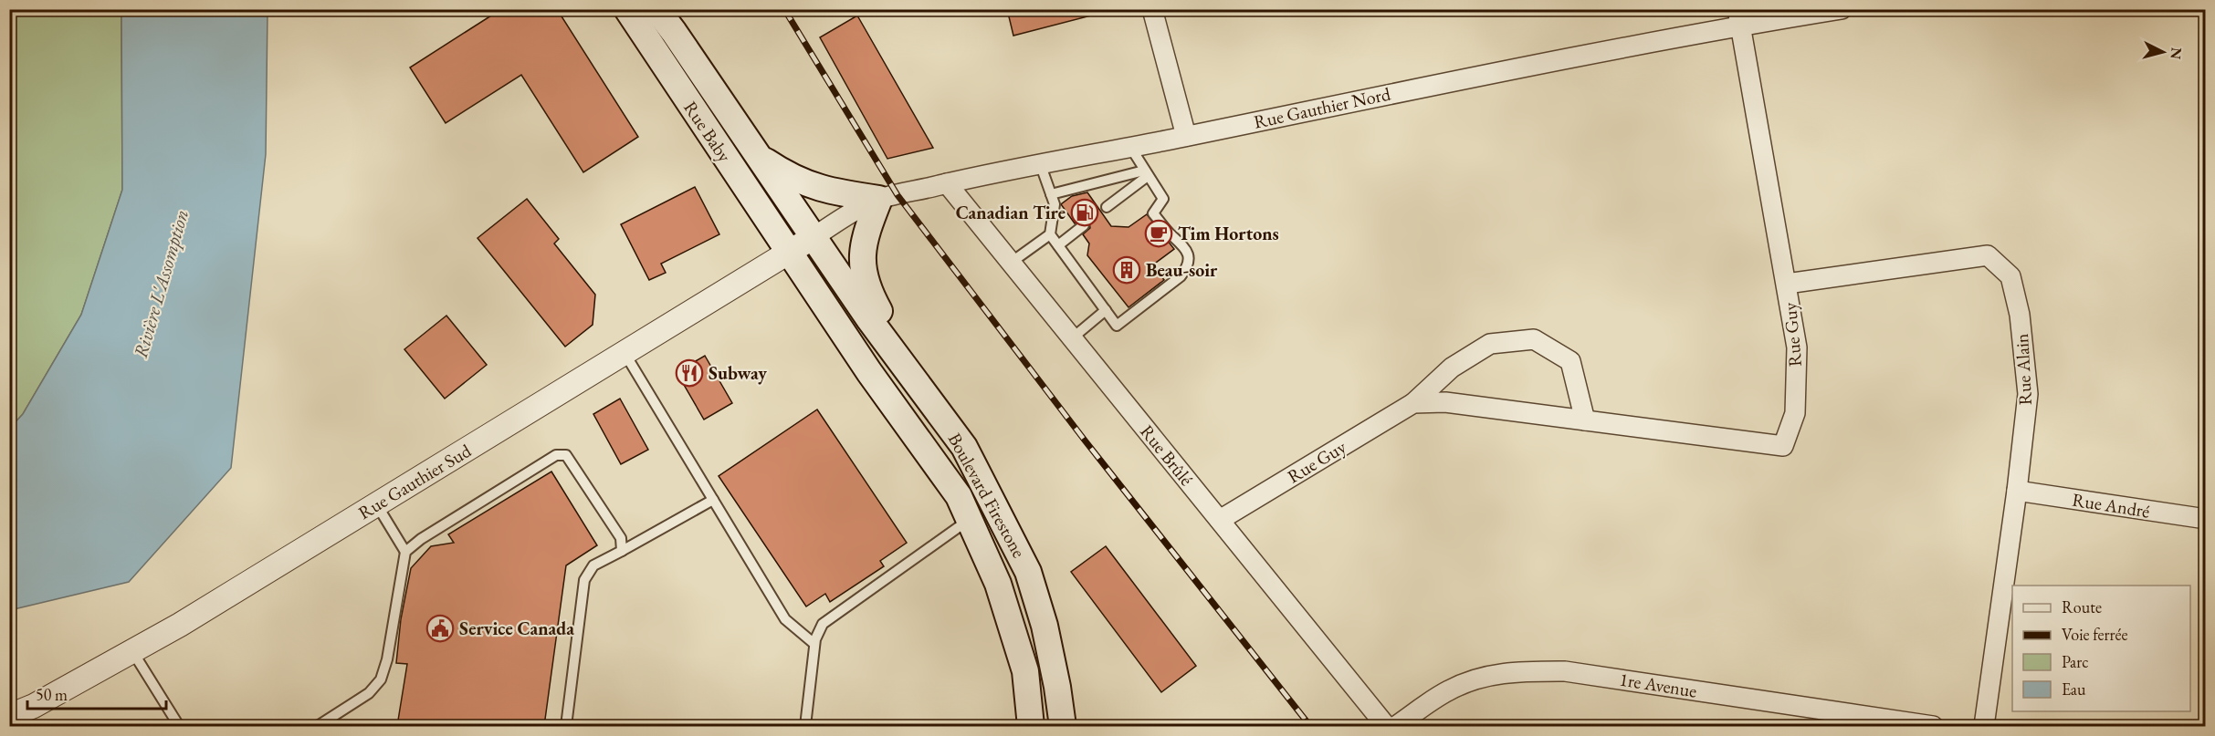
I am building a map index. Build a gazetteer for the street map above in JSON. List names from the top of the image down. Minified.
{"streets":{"main road":["Rue Baby","Boulevard Firestone"],"street":["Rue Gauthier Nord","Rue Guy","Rue Alain","Rue Brûlé","Rue Gauthier Sud","Rue André","1re Avenue"]},"crossings":[["Rue Gauthier Nord","Rue Baby"],["Rue Gauthier Nord","Rue Guy"],["Rue Gauthier Nord","Rue Brûlé"],["Rue Gauthier Nord","Rue Gauthier Sud"],["Rue Gauthier Nord","Boulevard Firestone"],["Rue Baby","Rue Gauthier Sud"],["Rue Baby","Boulevard Firestone"],["Rue Guy","Rue Alain"],["Rue Guy","Rue Brûlé"],["Rue Alain","Rue André"],["Rue Gauthier Sud","Boulevard Firestone"]],"water":["Rivière L'Assomption"],"places":{"fuel station":["Canadian Tire"],"cafe":["Tim Hortons"],"building":["Beau-soir"],"restaurant":["Subway"],"public building":["Service Canada"]},"legend":["Route","Voie ferrée","Parc","Eau"],"scale_bar":"50 m","north":"right"}
